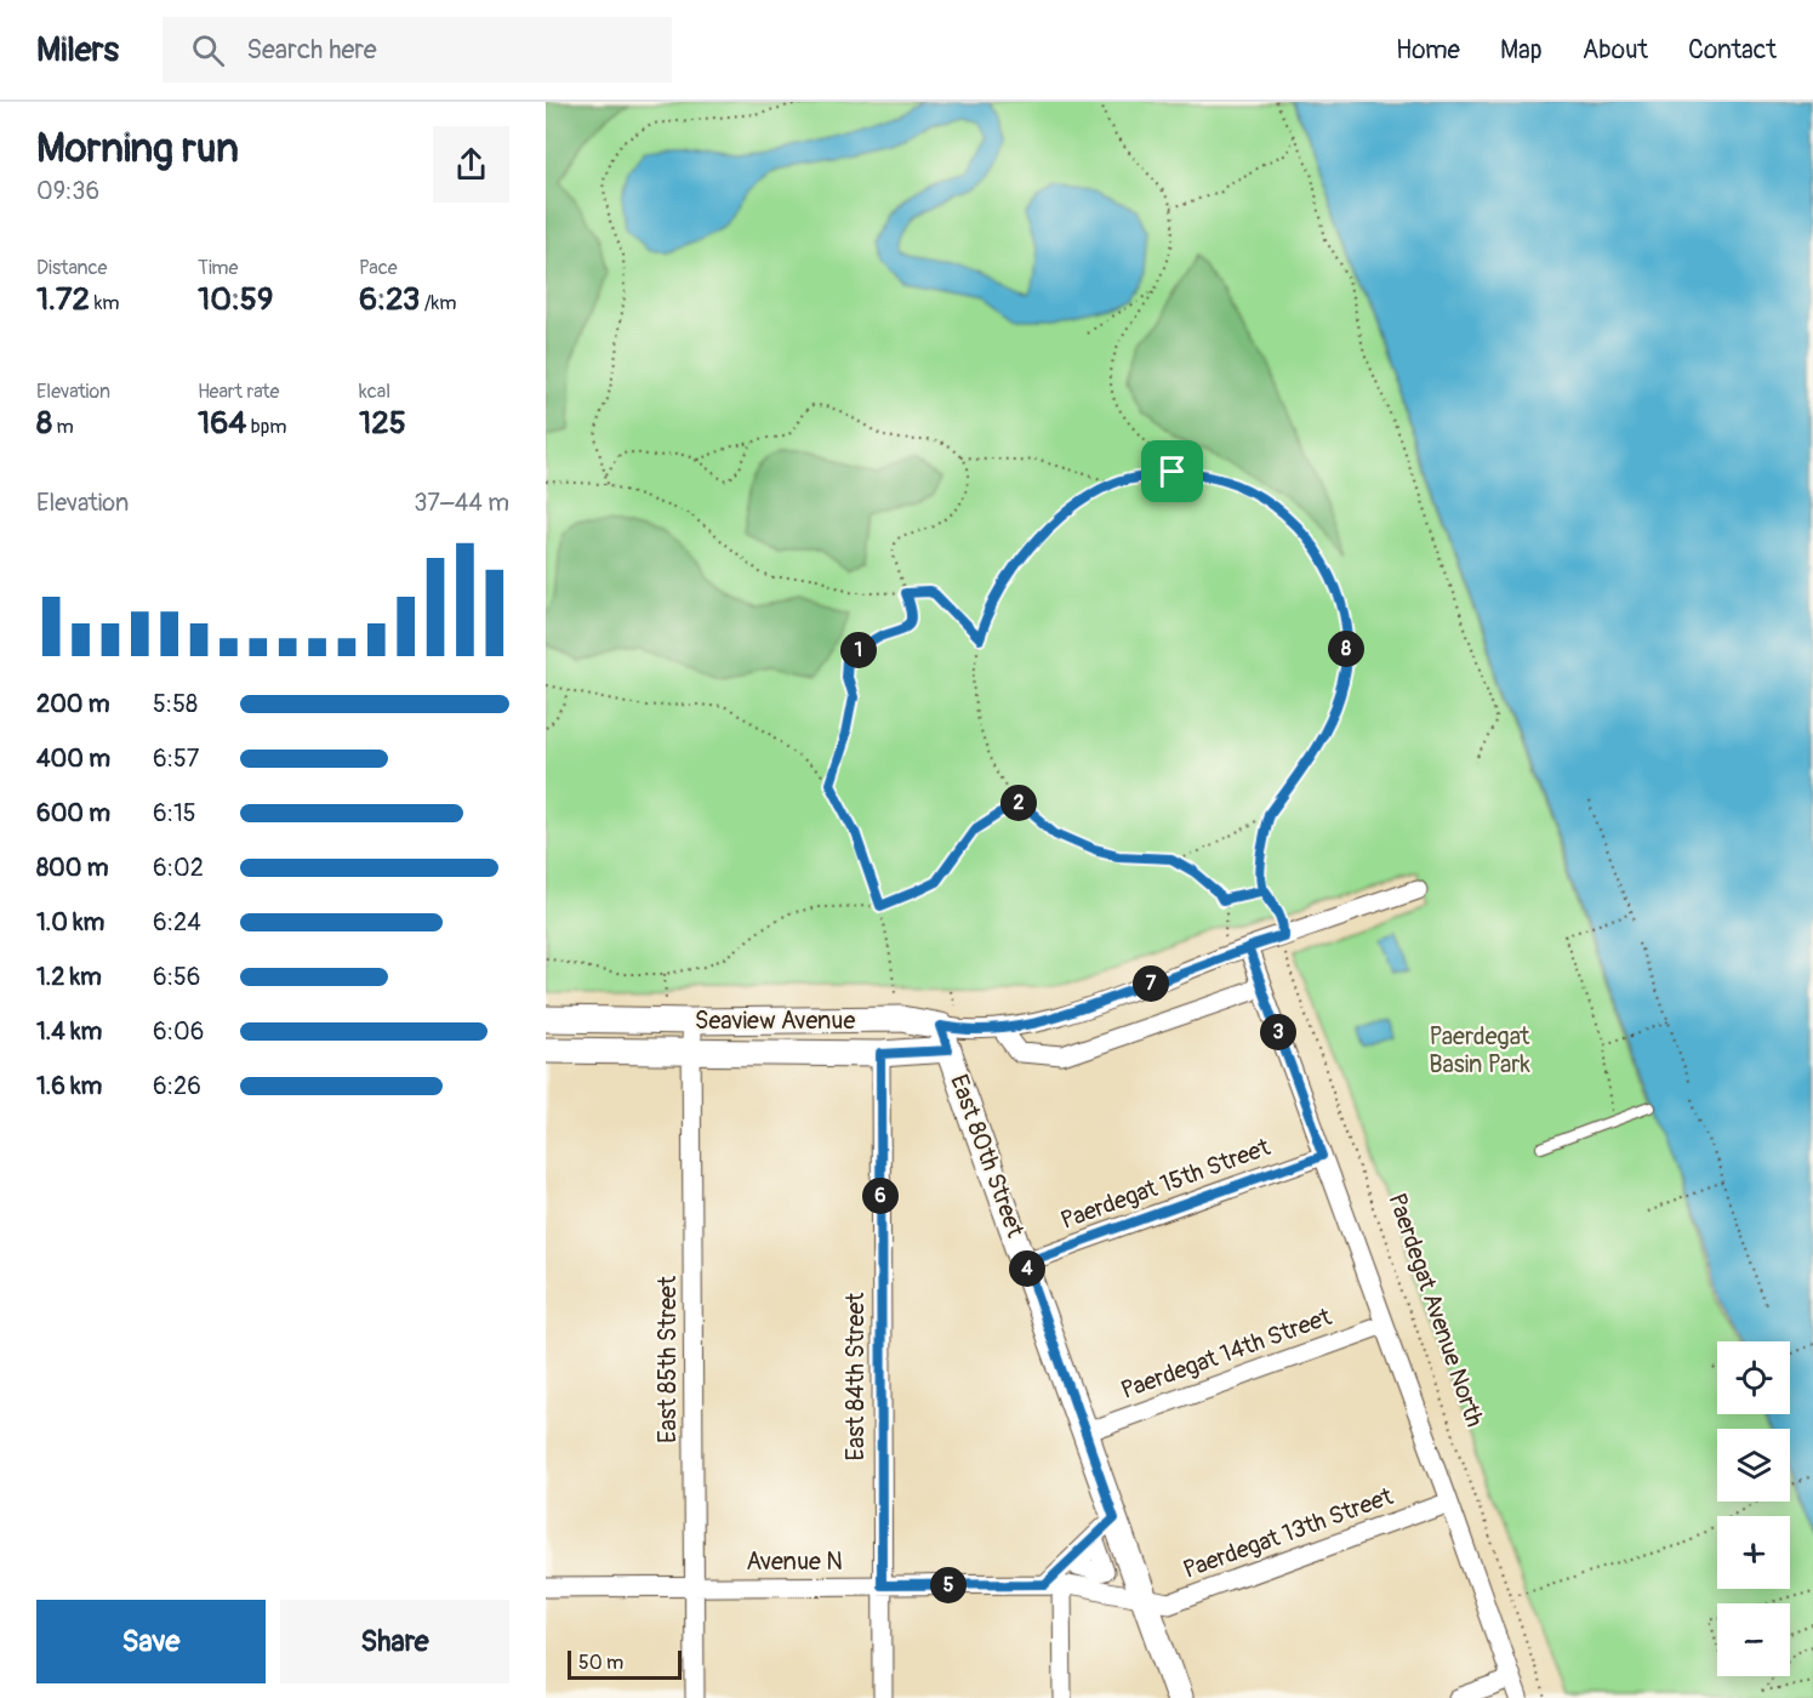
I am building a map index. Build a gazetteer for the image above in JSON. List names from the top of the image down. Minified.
{"streets":{"street":["Seaview Avenue","East 80th Street","Paerdegat 15th Street","Paerdegat 14th Street","East 85th Street","East 84th Street","Paerdegat 13th Street","Avenue N"],"path":["Paerdegat Avenue North"]},"crossings":[["Seaview Avenue","East 80th Street"],["Seaview Avenue","Paerdegat Avenue North"],["Seaview Avenue","East 85th Street"],["Seaview Avenue","East 84th Street"],["East 80th Street","Paerdegat 15th Street"],["East 80th Street","Paerdegat 14th Street"],["East 80th Street","Paerdegat 13th Street"],["East 80th Street","Avenue N"],["East 85th Street","Avenue N"],["East 84th Street","Avenue N"],["Paerdegat 13th Street","Avenue N"]],"parks":["Paerdegat Basin Park"],"scale_bar":"50 m","page":{"header":"Milers","search":"Search here","nav":["Home","Map","About","Contact"],"heading":["Morning run","09:36"],"stats":[["Distance","1.72 km"],["Time","10:59"],["Pace","6:23 /km"],["Elevation","8 m"],["Heart rate","164 bpm"],["kcal","125"]],"chart":["Elevation","37–44 m"],"pins":["8","1","2","7","3","6","4","5"],"list":[{"name":"200 m","note":"5:58"},{"name":"400 m","note":"6:57"},{"name":"600 m","note":"6:15"},{"name":"800 m","note":"6:02"},{"name":"1.0 km","note":"6:24"},{"name":"1.2 km","note":"6:56"},{"name":"1.4 km","note":"6:06"},{"name":"1.6 km","note":"6:26"}],"map_buttons":["+","−"],"buttons":["Save","Share"],"scale":"50 m"}}
